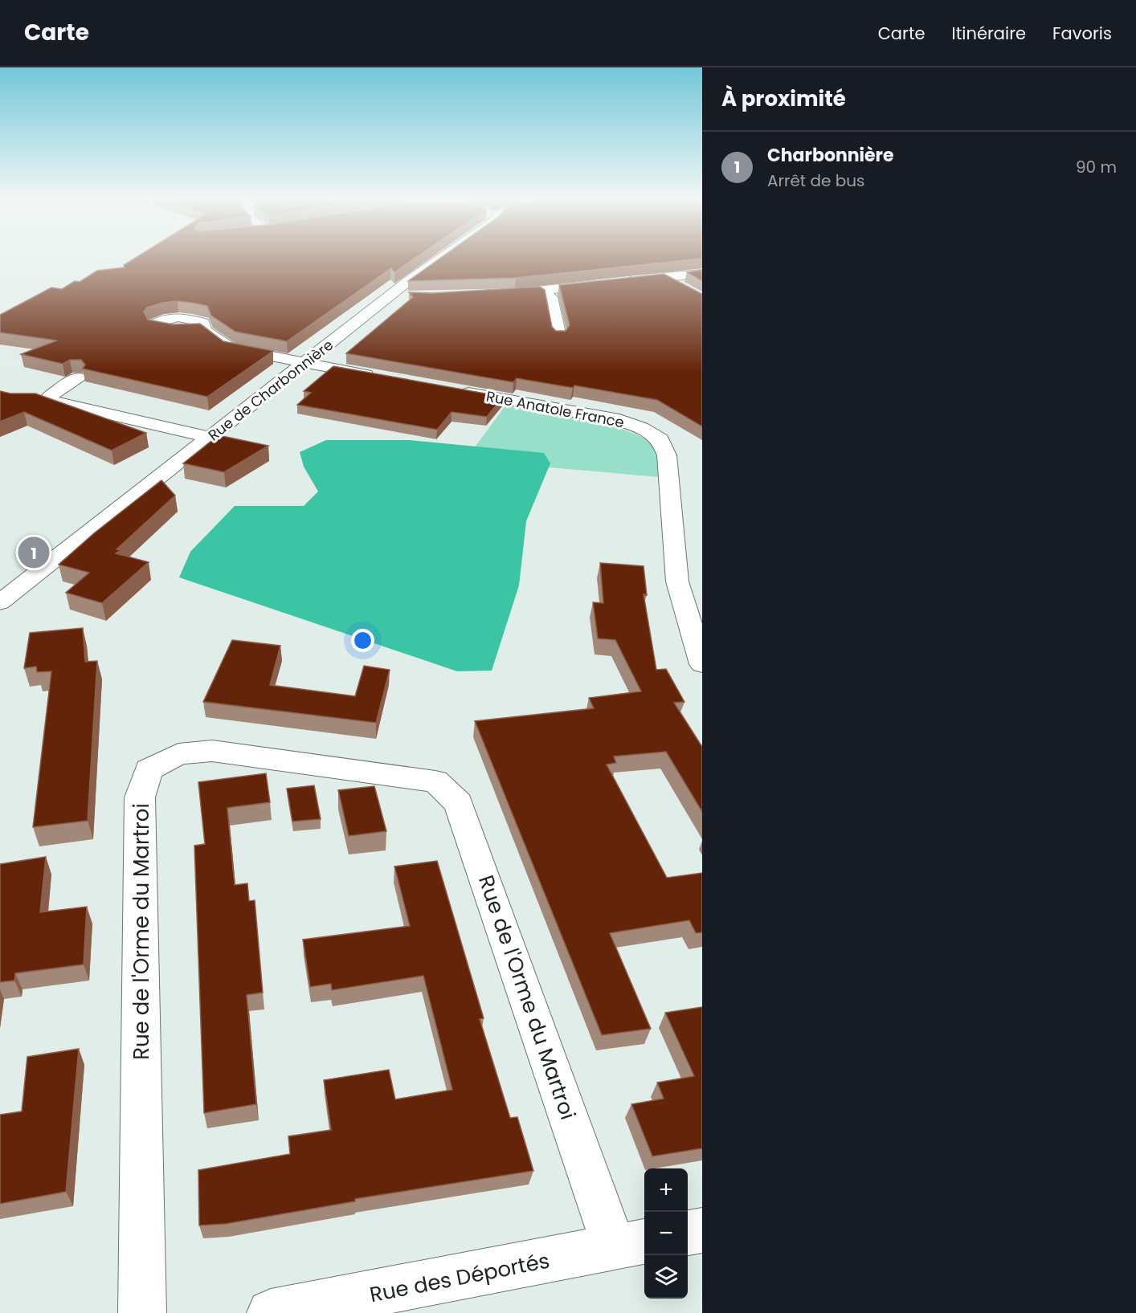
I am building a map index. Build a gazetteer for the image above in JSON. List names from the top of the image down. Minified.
{"streets":{"street":["Rue de Charbonnière","Rue Anatole France","Rue de l'Orme du Martroi","Rue des Déportés"]},"crossings":[["Rue de l'Orme du Martroi","Rue des Déportés"]],"page":{"header":"Carte","nav":["Carte","Itinéraire","Favoris"],"heading":"À proximité","list":[{"mark":"1","name":"Charbonnière","note":"Arrêt de bus","value":"90 m"}],"pins":"1","map_buttons":["+","−"]}}
